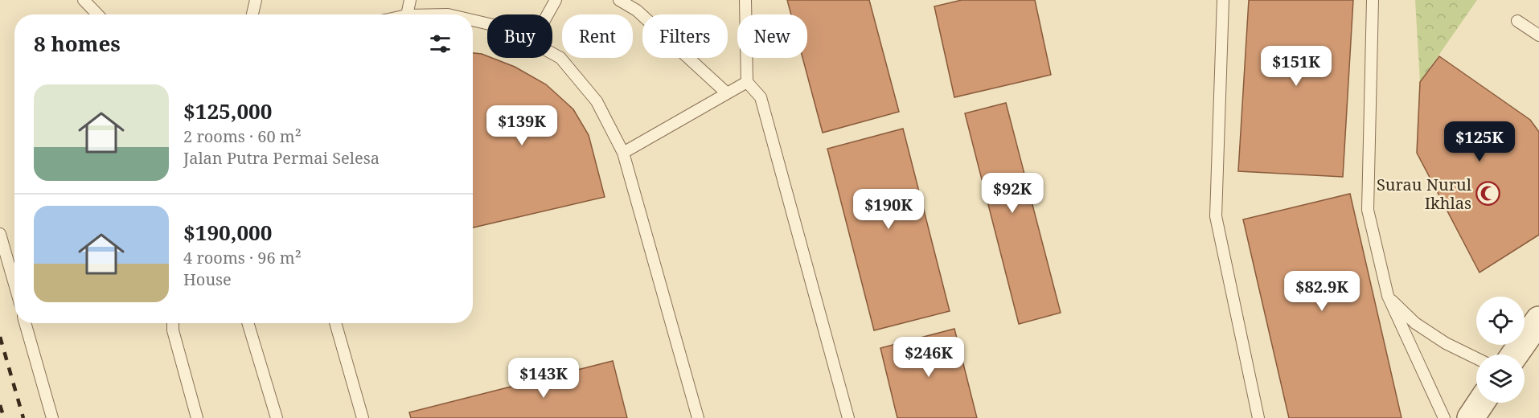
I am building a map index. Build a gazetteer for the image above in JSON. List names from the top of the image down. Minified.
{"places":{"mosque":["Surau Nurul Ikhlas"]},"page":{"chip":["Buy","Rent","Filters","New"],"heading":"8 homes","price":["$151K","$139K","$125K","$92K","$190K","$82.9K","$246K","$143K"],"list":[{"name":"$125,000","note":"2 rooms · 60 m² · Jalan Putra Permai Selesa"},{"name":"$190,000","note":"4 rooms · 96 m² · House"}]}}
